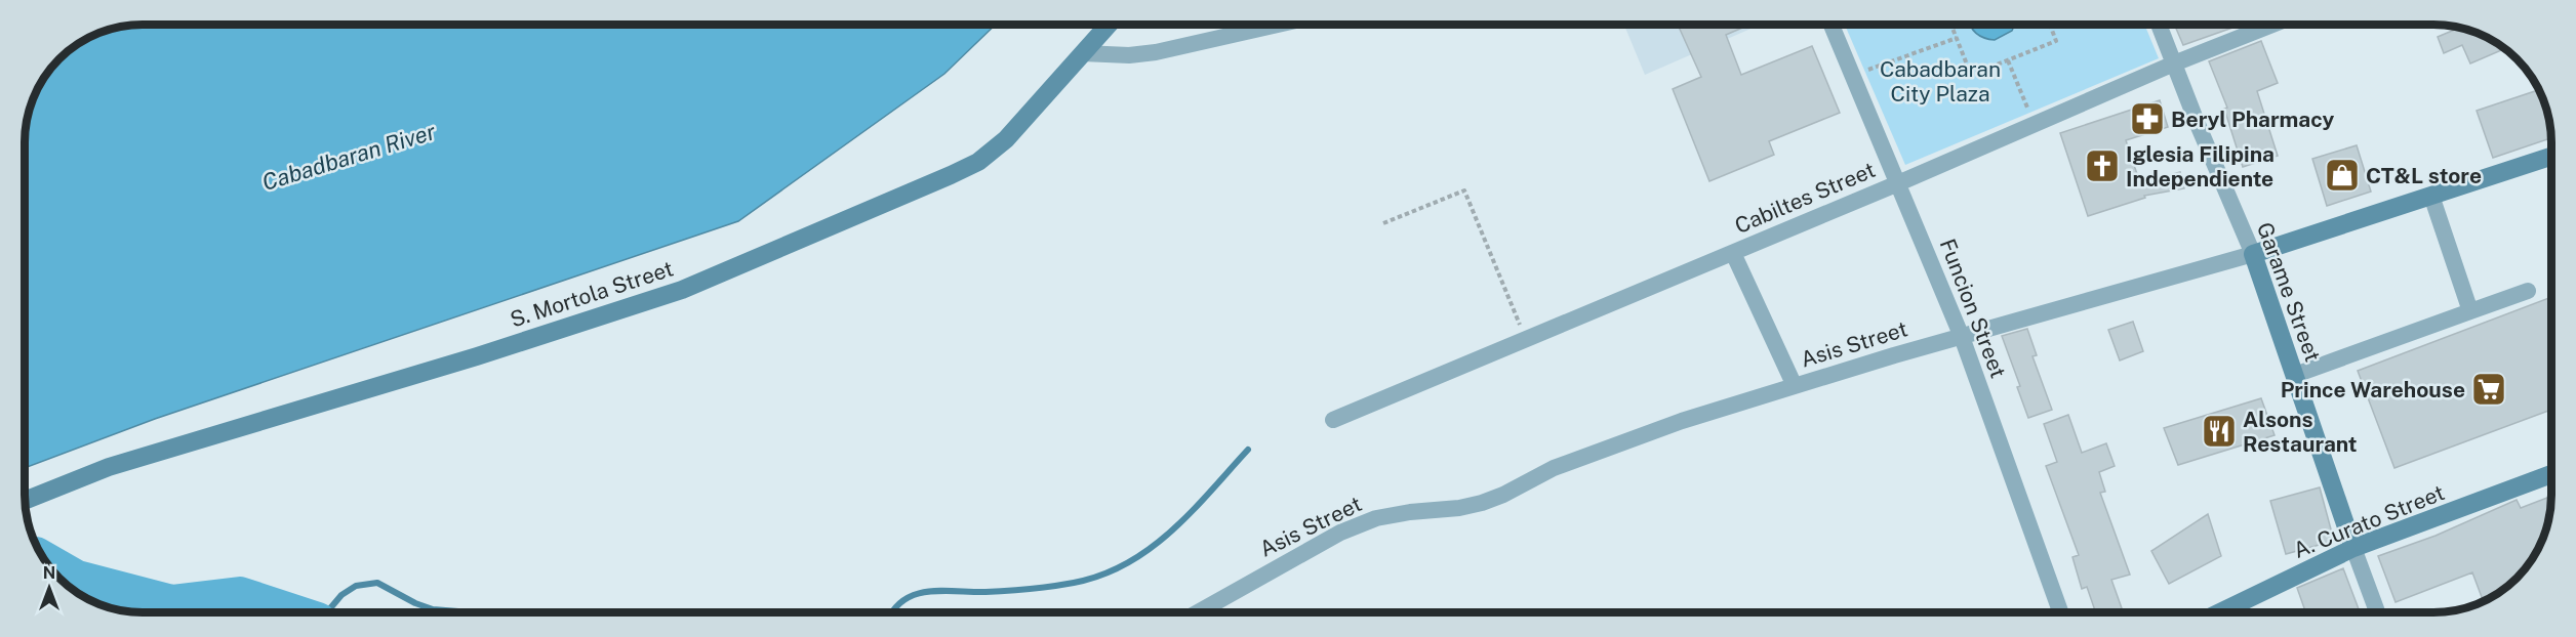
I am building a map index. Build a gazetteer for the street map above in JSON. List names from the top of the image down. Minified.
{"streets":{"street":["Cabiltes Street","Garame Street","S. Mortola Street","Funcion Street","Asis Street","A. Curato Street"]},"crossings":[["Cabiltes Street","Garame Street"],["Cabiltes Street","Funcion Street"],["Garame Street","Asis Street"],["Garame Street","A. Curato Street"],["Funcion Street","Asis Street"]],"water":["Cabadbaran River"],"parks":["Cabadbaran City Plaza"],"places":{"pharmacy":["Beryl Pharmacy"],"church":["Iglesia Filipina Independiente"],"shop":["CT&L store"],"supermarket":["Prince Warehouse"],"restaurant":["Alsons Restaurant"]},"north":"top"}
